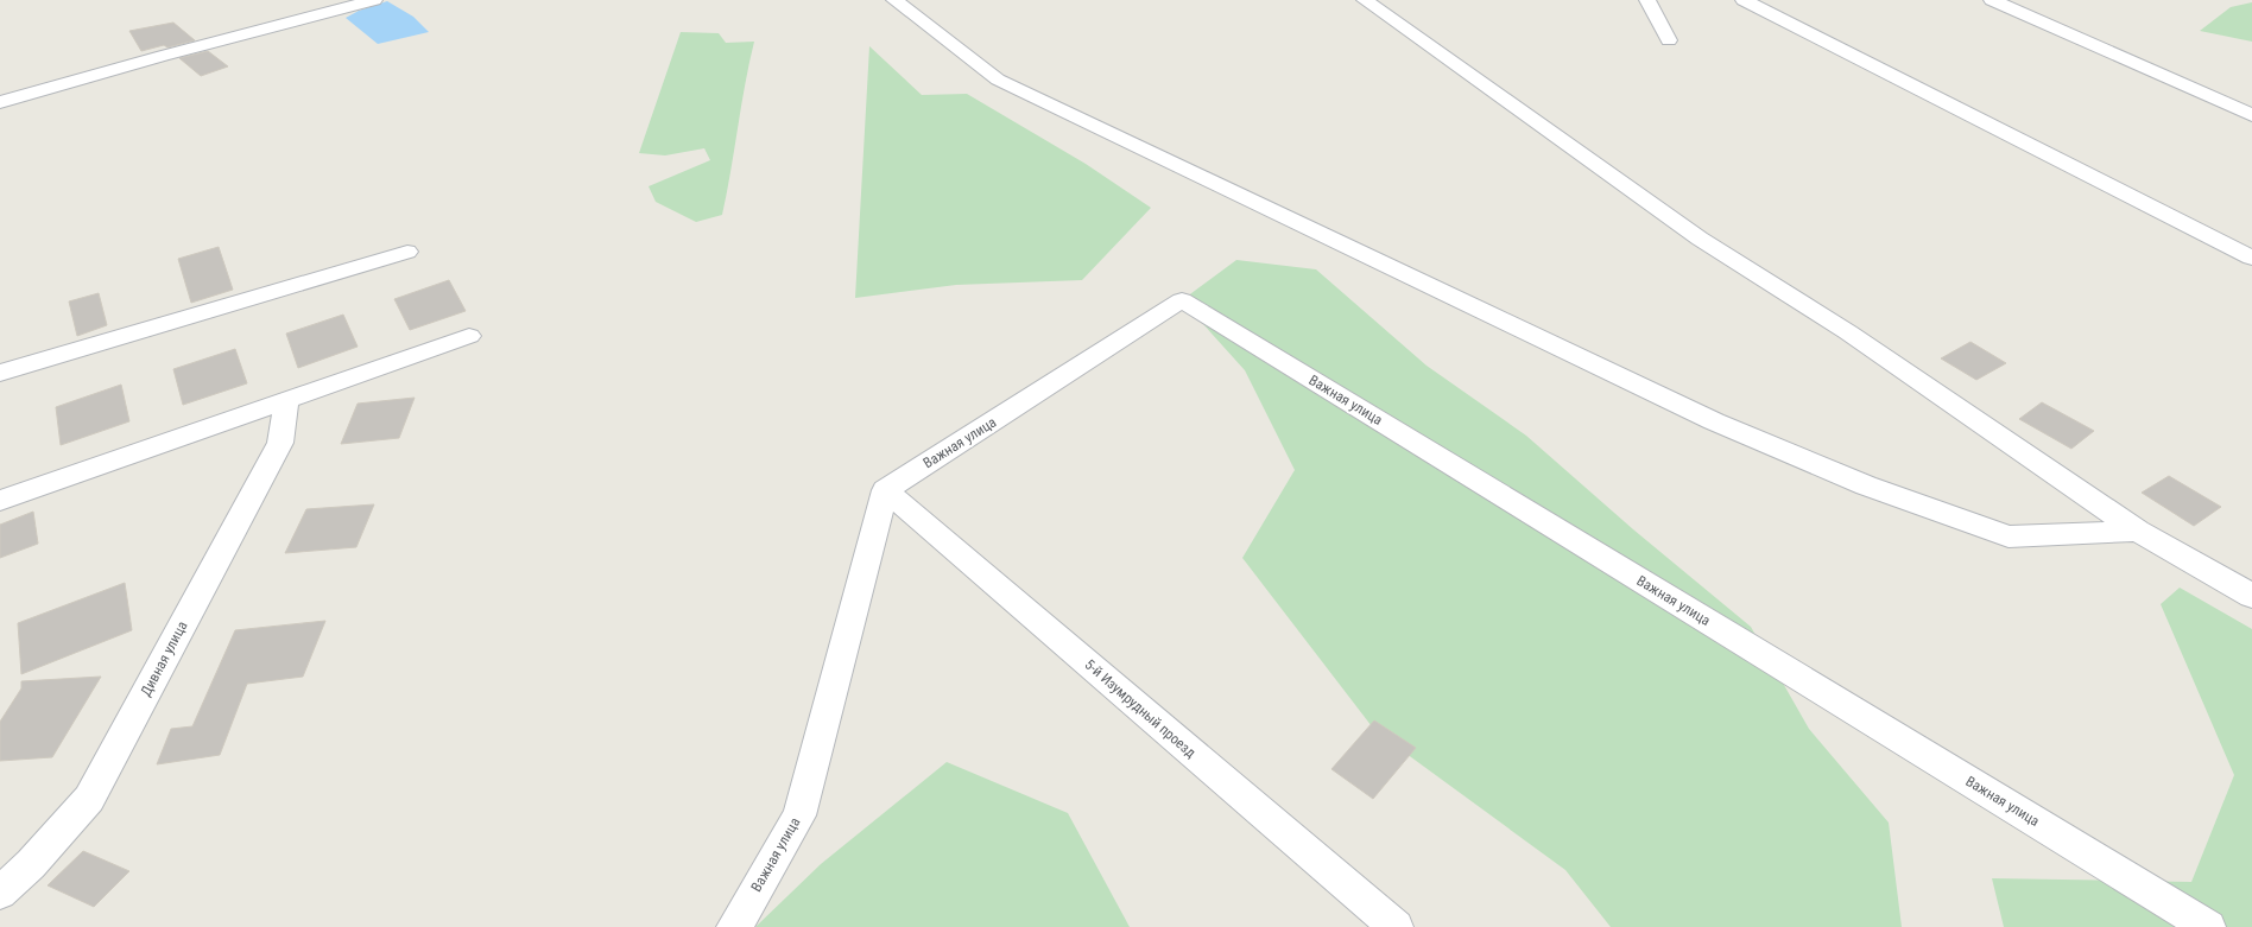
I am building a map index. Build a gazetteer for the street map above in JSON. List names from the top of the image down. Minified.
{"streets":{"street":["Важная улица","Дивная улица","5-й Изумрудный проезд"]},"crossings":[["Важная улица","5-й Изумрудный проезд"]]}
